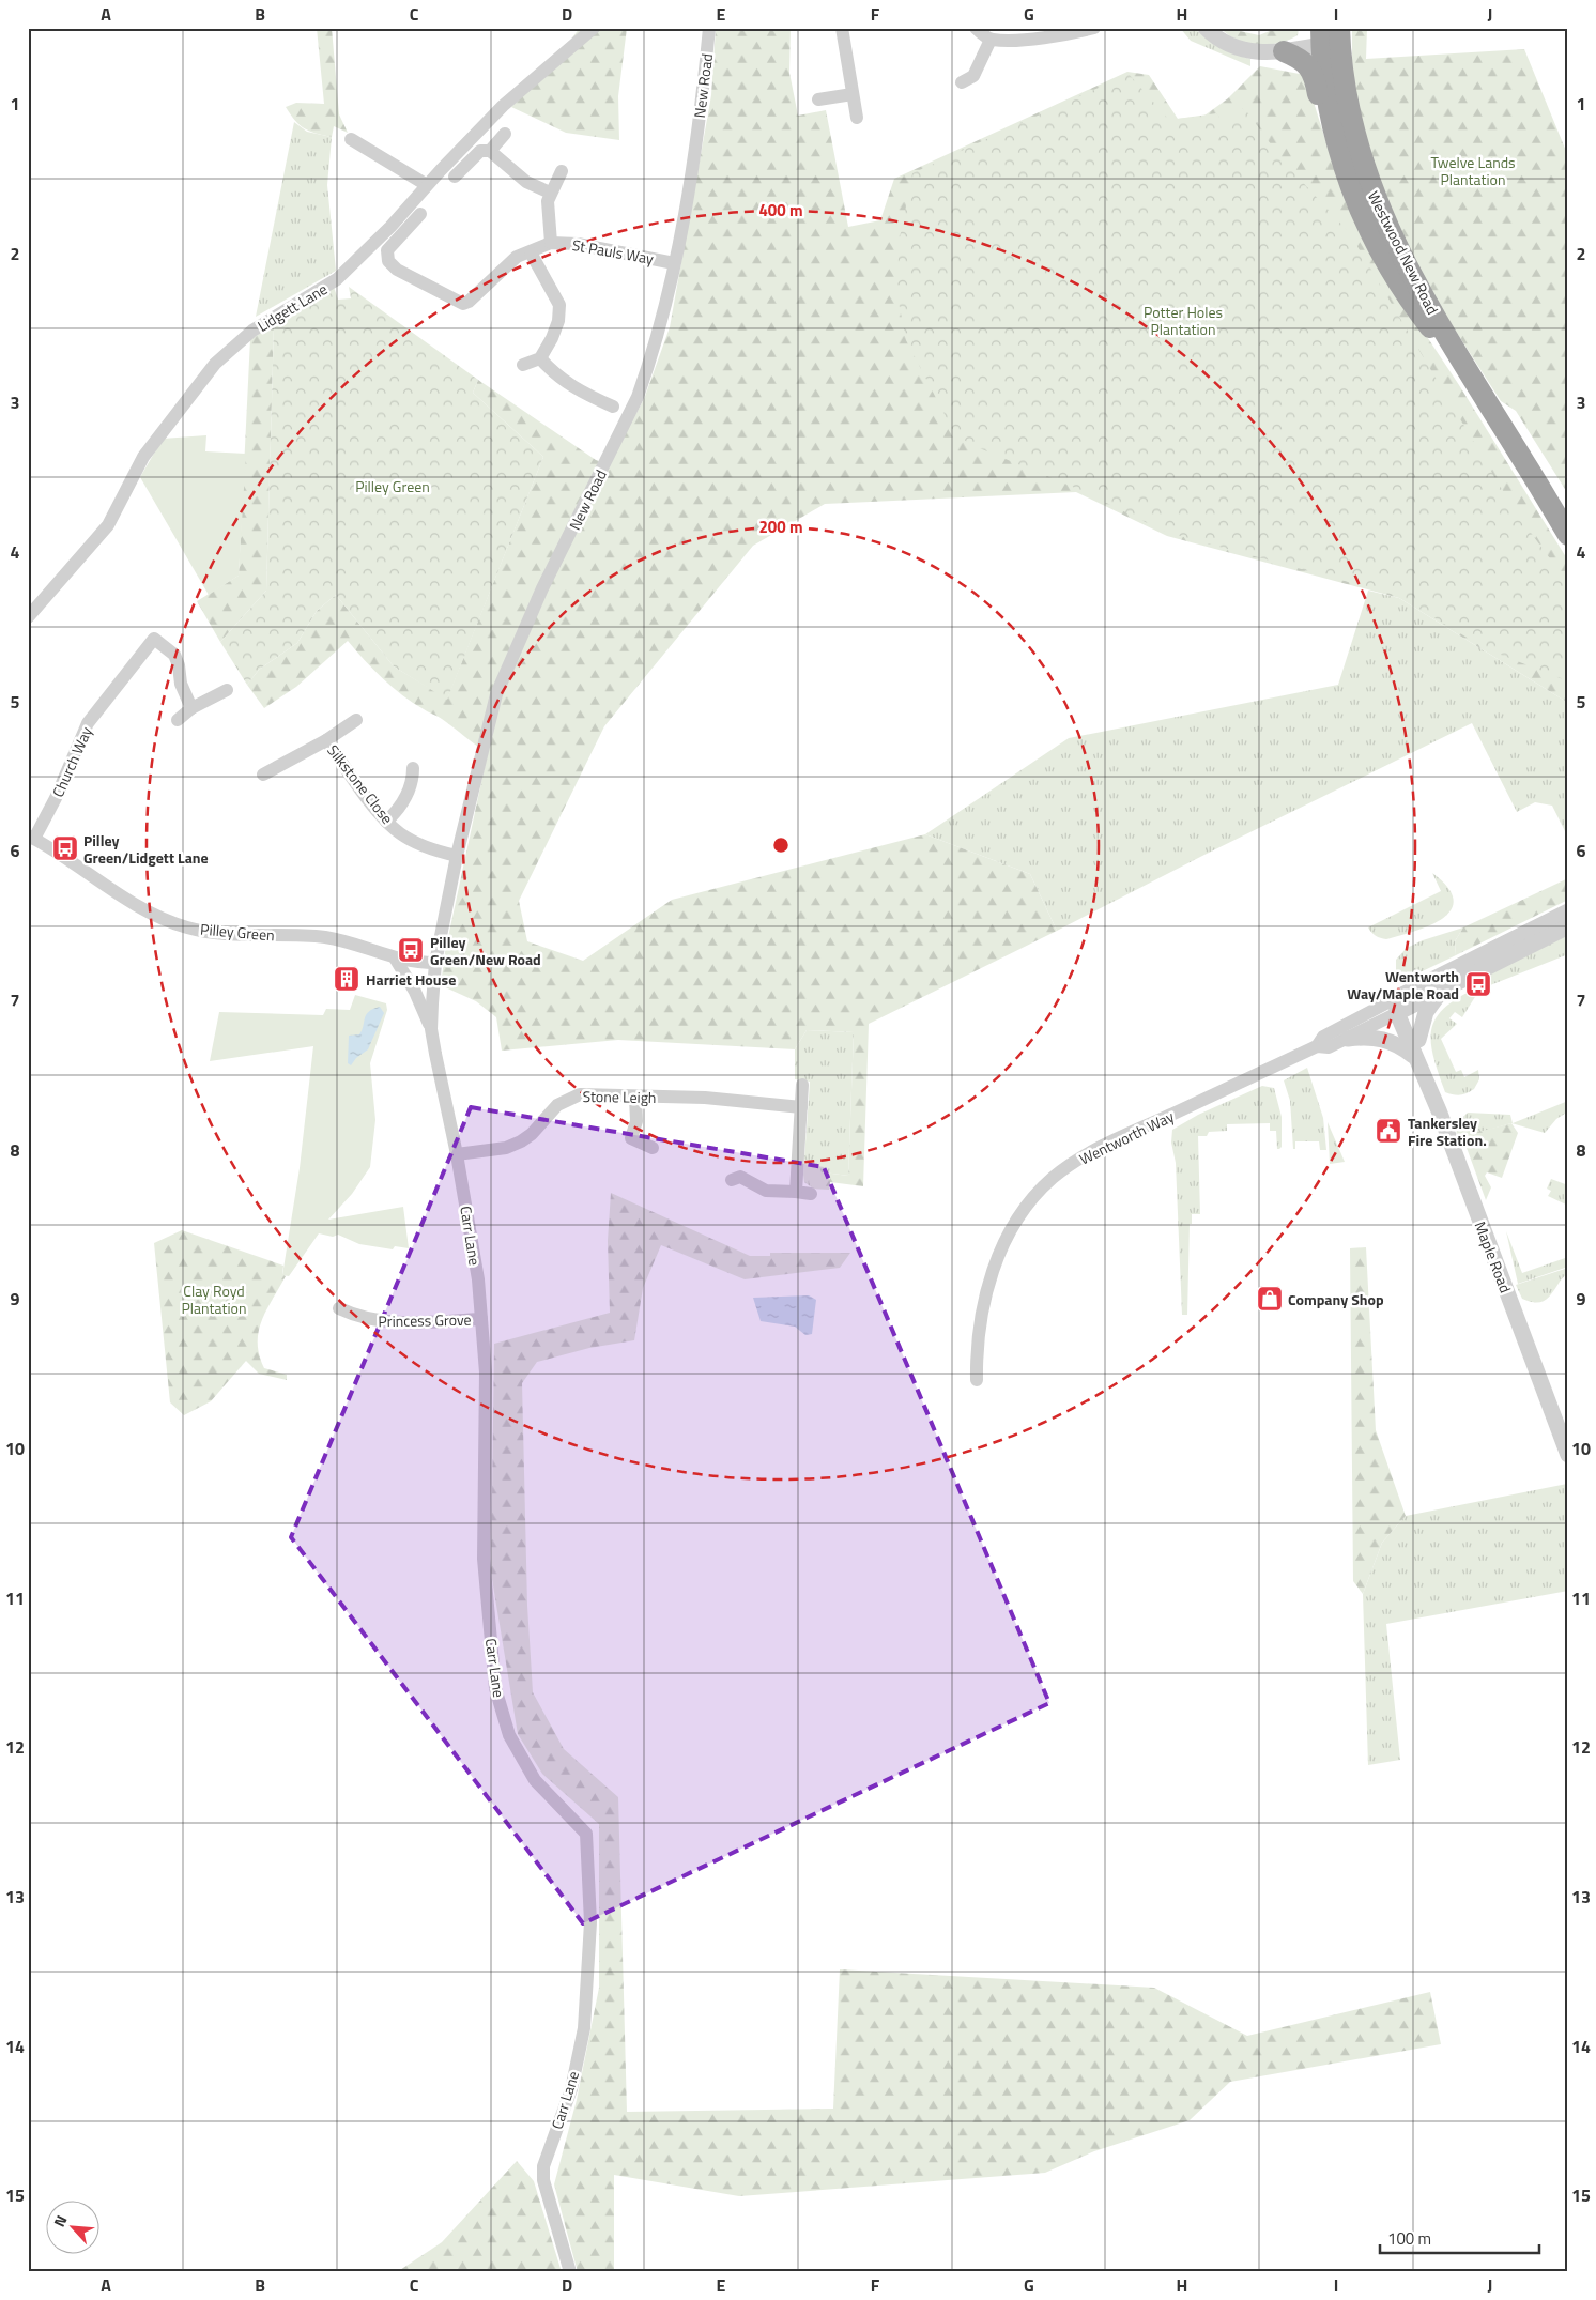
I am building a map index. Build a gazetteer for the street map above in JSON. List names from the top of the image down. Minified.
{"streets":{"highway":["Westwood New Road"],"street":["New Road","St Pauls Way","Lidgett Lane","Church Way","Silkstone Close","Pilley Green","Stone Leigh","Wentworth Way","Carr Lane","Maple Road","Princess Grove"]},"crossings":[["New Road","St Pauls Way"],["New Road","Silkstone Close"],["New Road","Pilley Green"],["New Road","Carr Lane"],["Church Way","Pilley Green"],["Pilley Green","Carr Lane"],["Stone Leigh","Carr Lane"],["Wentworth Way","Maple Road"],["Carr Lane","Princess Grove"]],"parks":["Twelve Lands Plantation","Potter Holes Plantation","Pilley Green","Clay Royd Plantation"],"places":{"bus stop":["Pilley Green/Lidgett Lane","Pilley Green/New Road","Wentworth Way/Maple Road"],"building":["Harriet House"],"public building":["Tankersley Fire Station."],"shop":["Company Shop"]},"scale_bar":"100 m","north":"top left","grid":{"columns":["A","B","C","D","E","F","G","H","I","J"],"rows":["1","2","3","4","5","6","7","8","9","10","11","12","13","14","15"]},"rings":["400 m","200 m"]}
